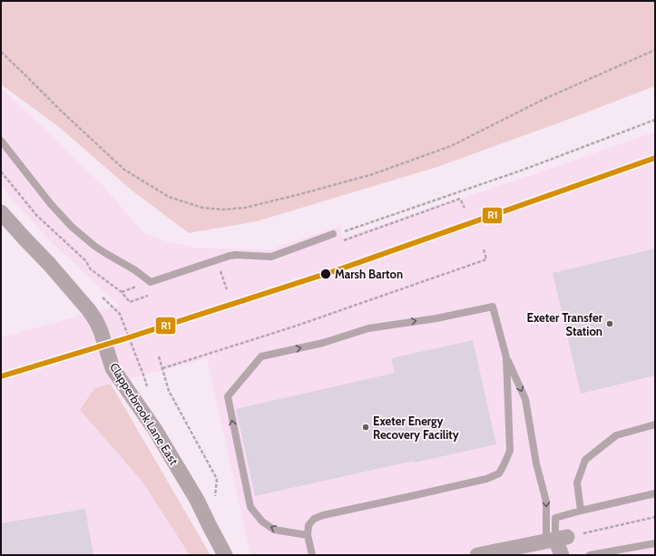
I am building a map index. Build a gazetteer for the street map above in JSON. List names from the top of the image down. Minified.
{"streets":{"street":["Clapperbrook Lane East"]},"places":["Marsh Barton","Exeter Transfer Station","Exeter Energy Recovery Facility"],"lines":["transit line R1"]}
